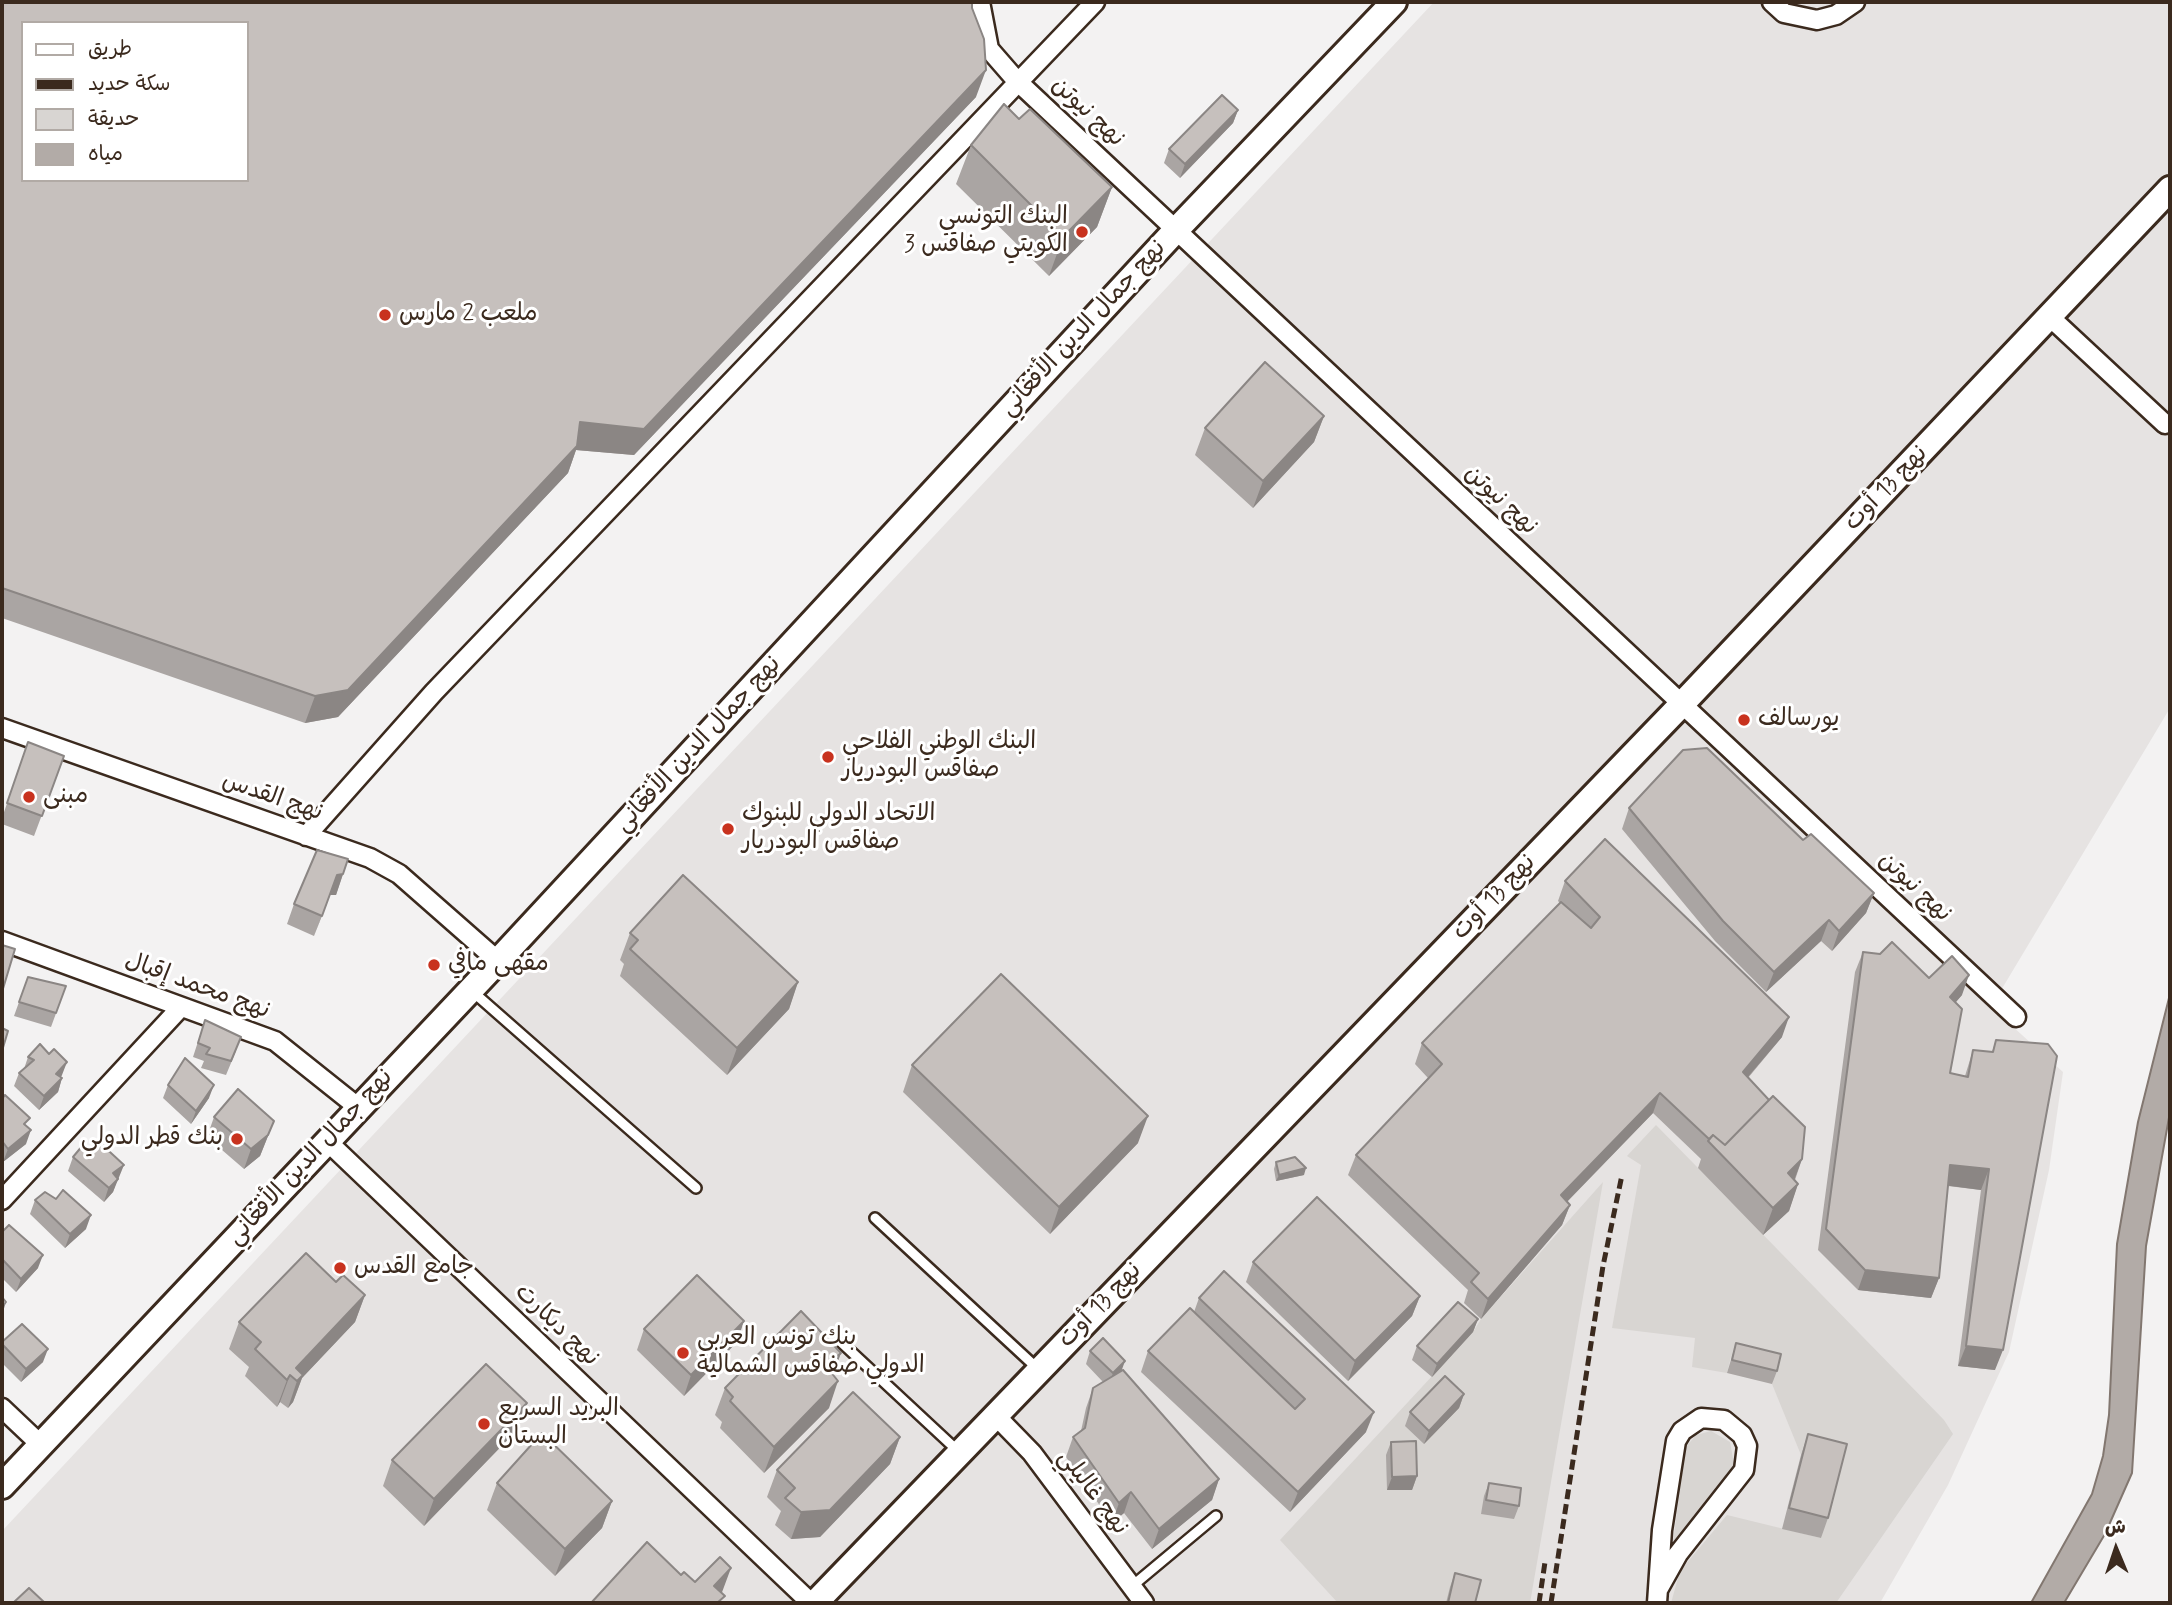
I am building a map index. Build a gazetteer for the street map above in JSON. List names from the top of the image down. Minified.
{"streets":{"main road":["نهج جمال الدين الأفغاني","نهج 13 أوت"],"street":["نهج نيوتن","نهج القدس","نهج محمد إقبال","نهج ديكارت","نهج غاليلي"]},"crossings":[["نهج نيوتن","نهج جمال الدين الأفغاني"],["نهج نيوتن","نهج 13 أوت"],["نهج جمال الدين الأفغاني","نهج القدس"],["نهج جمال الدين الأفغاني","نهج محمد إقبال"],["نهج جمال الدين الأفغاني","نهج ديكارت"],["نهج 13 أوت","نهج ديكارت"],["نهج 13 أوت","نهج غاليلي"]],"places":["البنك التونسي الكويتي صفاقس 3","ملعب 2 مارس","يورسالف","البنك الوطني الفلاحي صفاقس البودريار","مبنى","الاتحاد الدولي للبنوك صفاقس البودريار","مقهى مافي","بنك قطر الدولي","جامع القدس","بنك تونس العربي الدولي صفاقس الشمالية","البريد السريع البستان"],"legend":["طريق","سكة حديد","حديقة","مياه"],"north":"top"}
